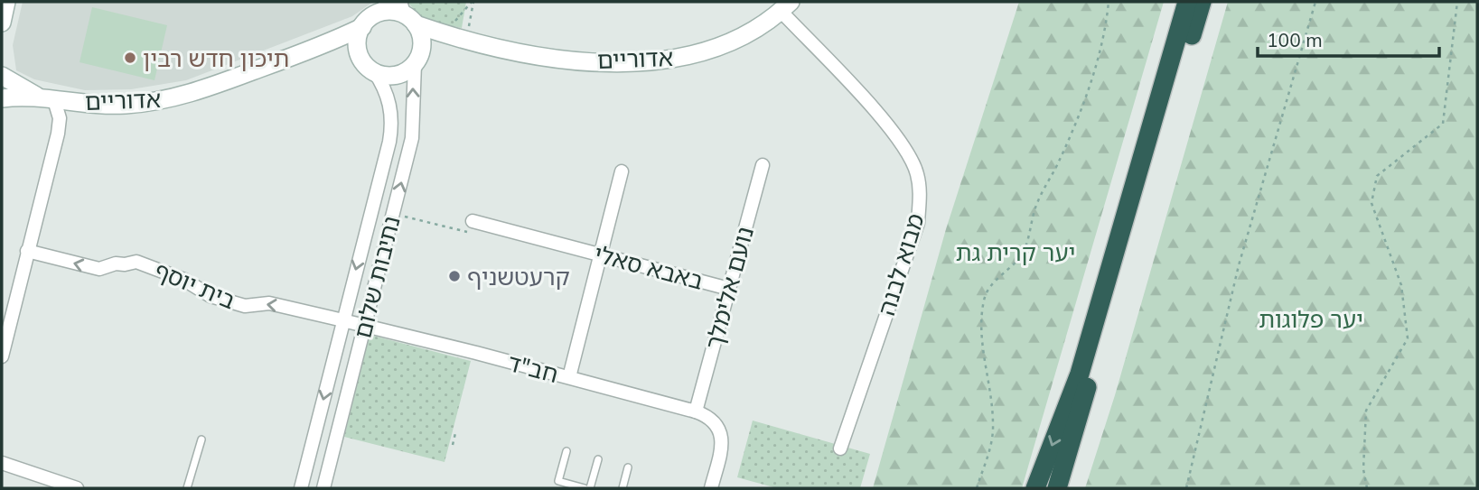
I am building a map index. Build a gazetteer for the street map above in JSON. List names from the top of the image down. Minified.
{"streets":{"street":["אדוריים","מבוא לבנה","באבא סאלי","נתיבות שלום","בית יוסף","נועם אלימלך","חב\"ד"]},"crossings":[["אדוריים","מבוא לבנה"],["אדוריים","נתיבות שלום"],["באבא סאלי","נועם אלימלך"],["נתיבות שלום","בית יוסף"],["נתיבות שלום","חב\"ד"],["בית יוסף","חב\"ד"],["נועם אלימלך","חב\"ד"]],"one_way":["בית יוסף"],"parks":["יער קרית גת","יער פלוגות"],"places":["תיכון חדש רבין","קרעטשניף"],"scale_bar":"100 m"}
